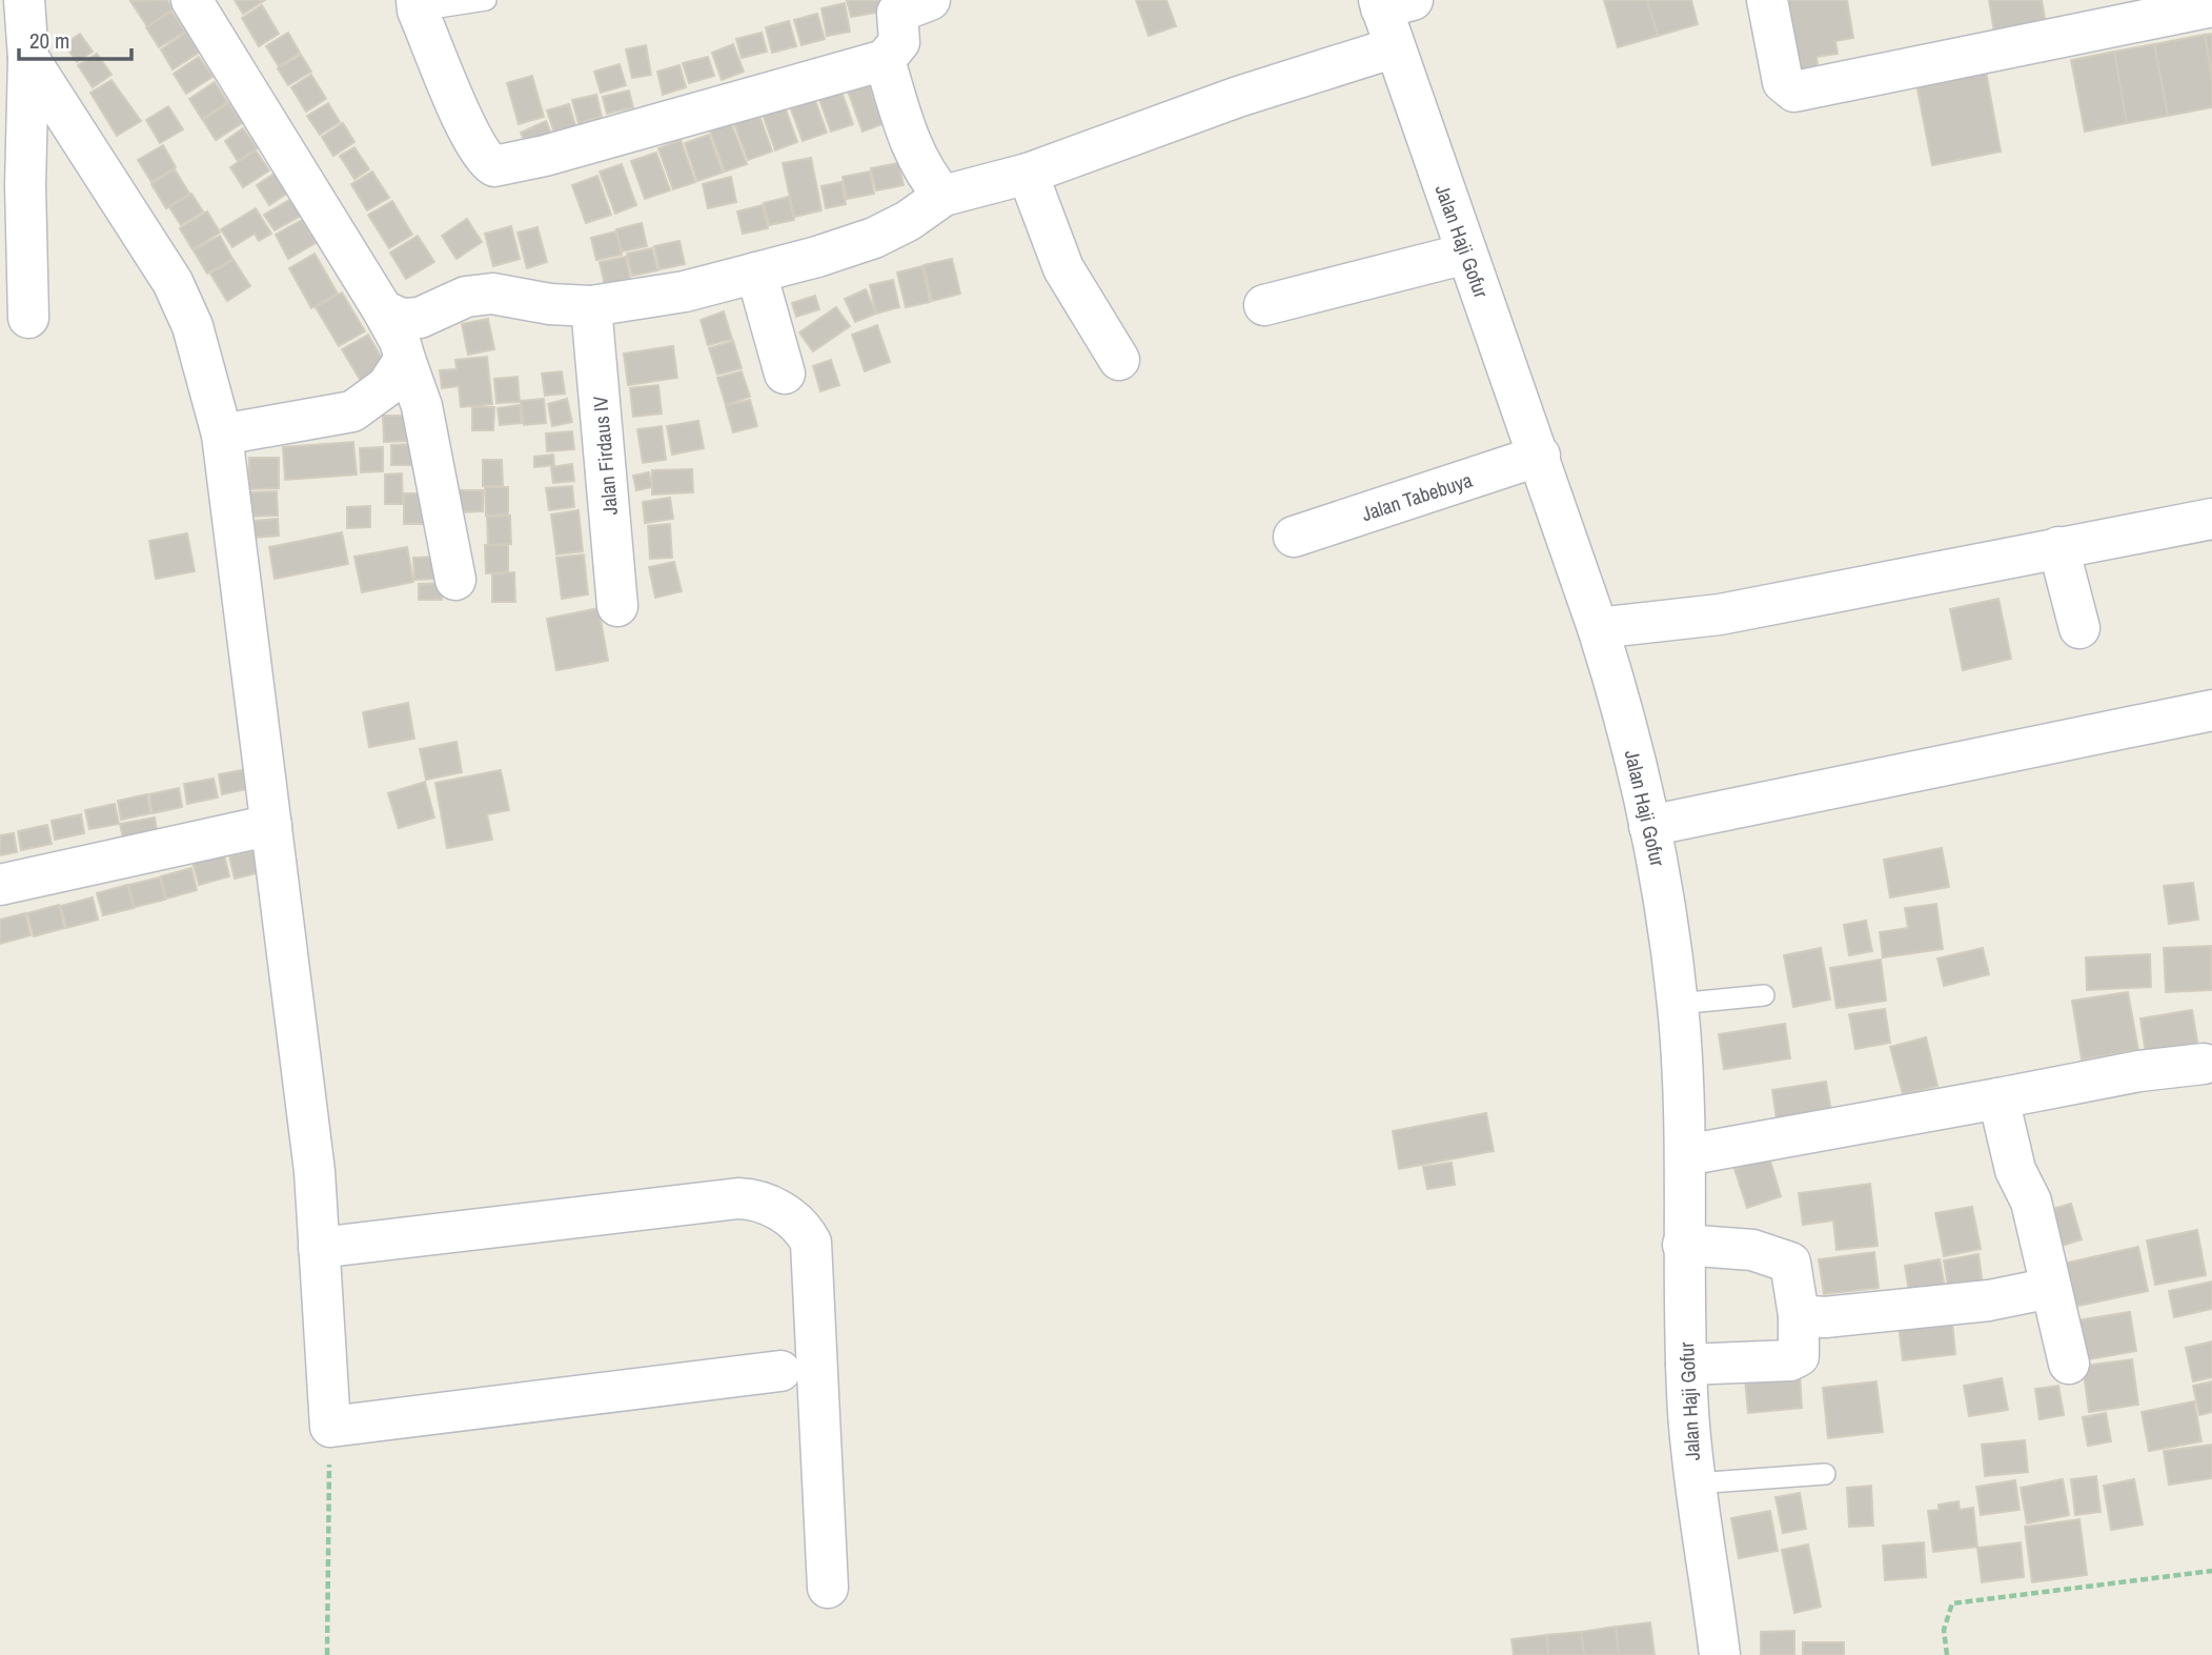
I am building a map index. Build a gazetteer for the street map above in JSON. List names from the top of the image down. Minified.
{"streets":{"street":["Jalan Haji Gofur","Jalan Firdaus IV","Jalan Tabebuya"]},"crossings":[["Jalan Haji Gofur","Jalan Tabebuya"]],"scale_bar":"20 m"}
